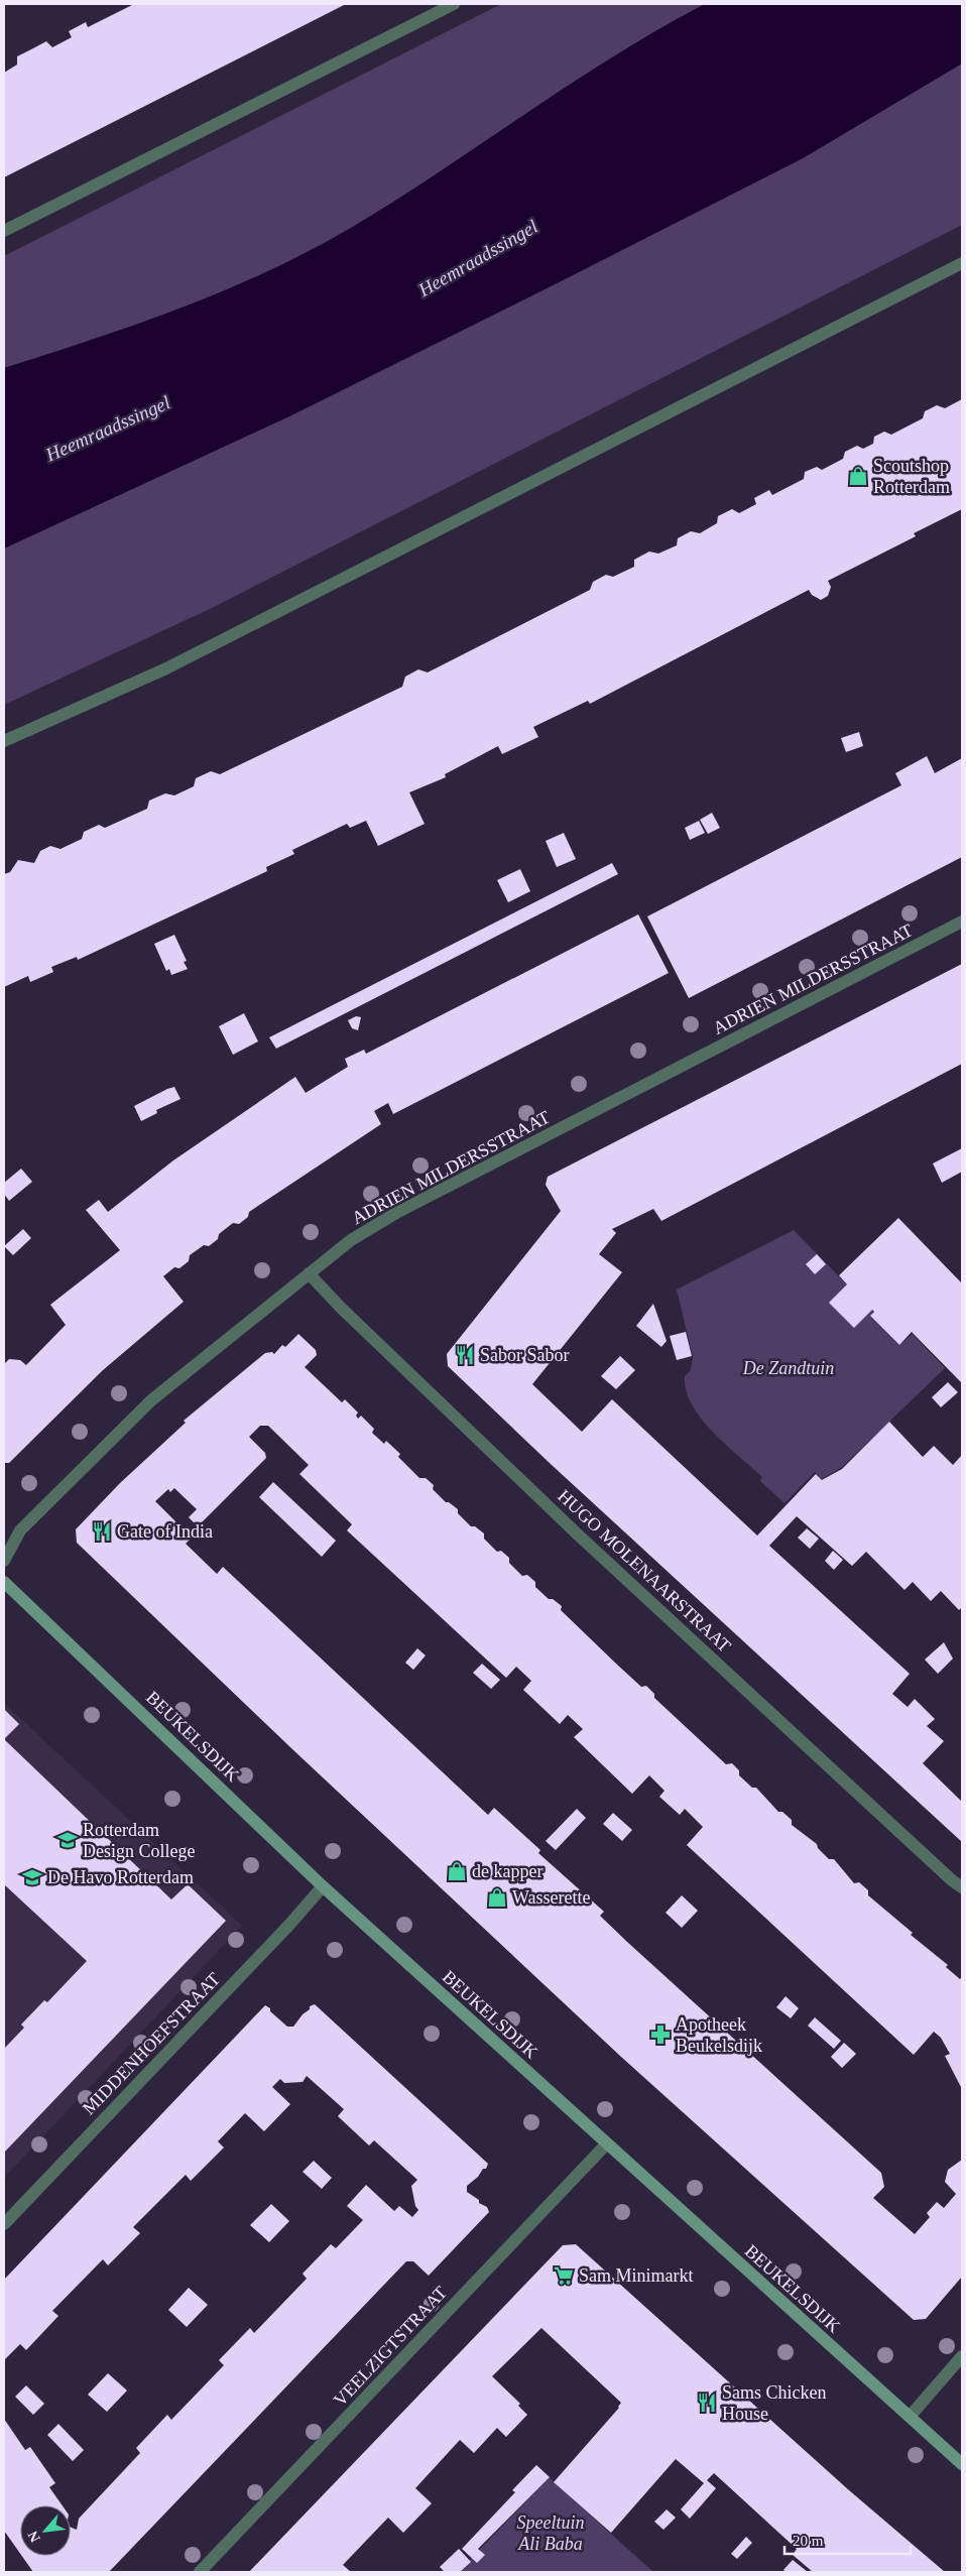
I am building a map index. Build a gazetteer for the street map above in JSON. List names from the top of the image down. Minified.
{"streets":{"main road":["BEUKELSDIJK"],"street":["ADRIEN MILDERSSTRAAT","HUGO MOLENAARSTRAAT","MIDDENHOEFSTRAAT","VEELZIGTSTRAAT"]},"crossings":[["ADRIEN MILDERSSTRAAT","HUGO MOLENAARSTRAAT"],["BEUKELSDIJK","MIDDENHOEFSTRAAT"],["BEUKELSDIJK","VEELZIGTSTRAAT"]],"water":["Heemraadssingel"],"parks":["De Zandtuin","Speeltuin Ali Baba"],"places":{"shop":["Scoutshop Rotterdam","de kapper","Wasserette"],"restaurant":["Sabor Sabor","Gate of India","Sams Chicken House"],"school or university":["Rotterdam Design College","De Havo Rotterdam"],"pharmacy":["Apotheek Beukelsdijk"],"supermarket":["Sam Minimarkt"]},"scale_bar":"20 m","north":"bottom left"}
